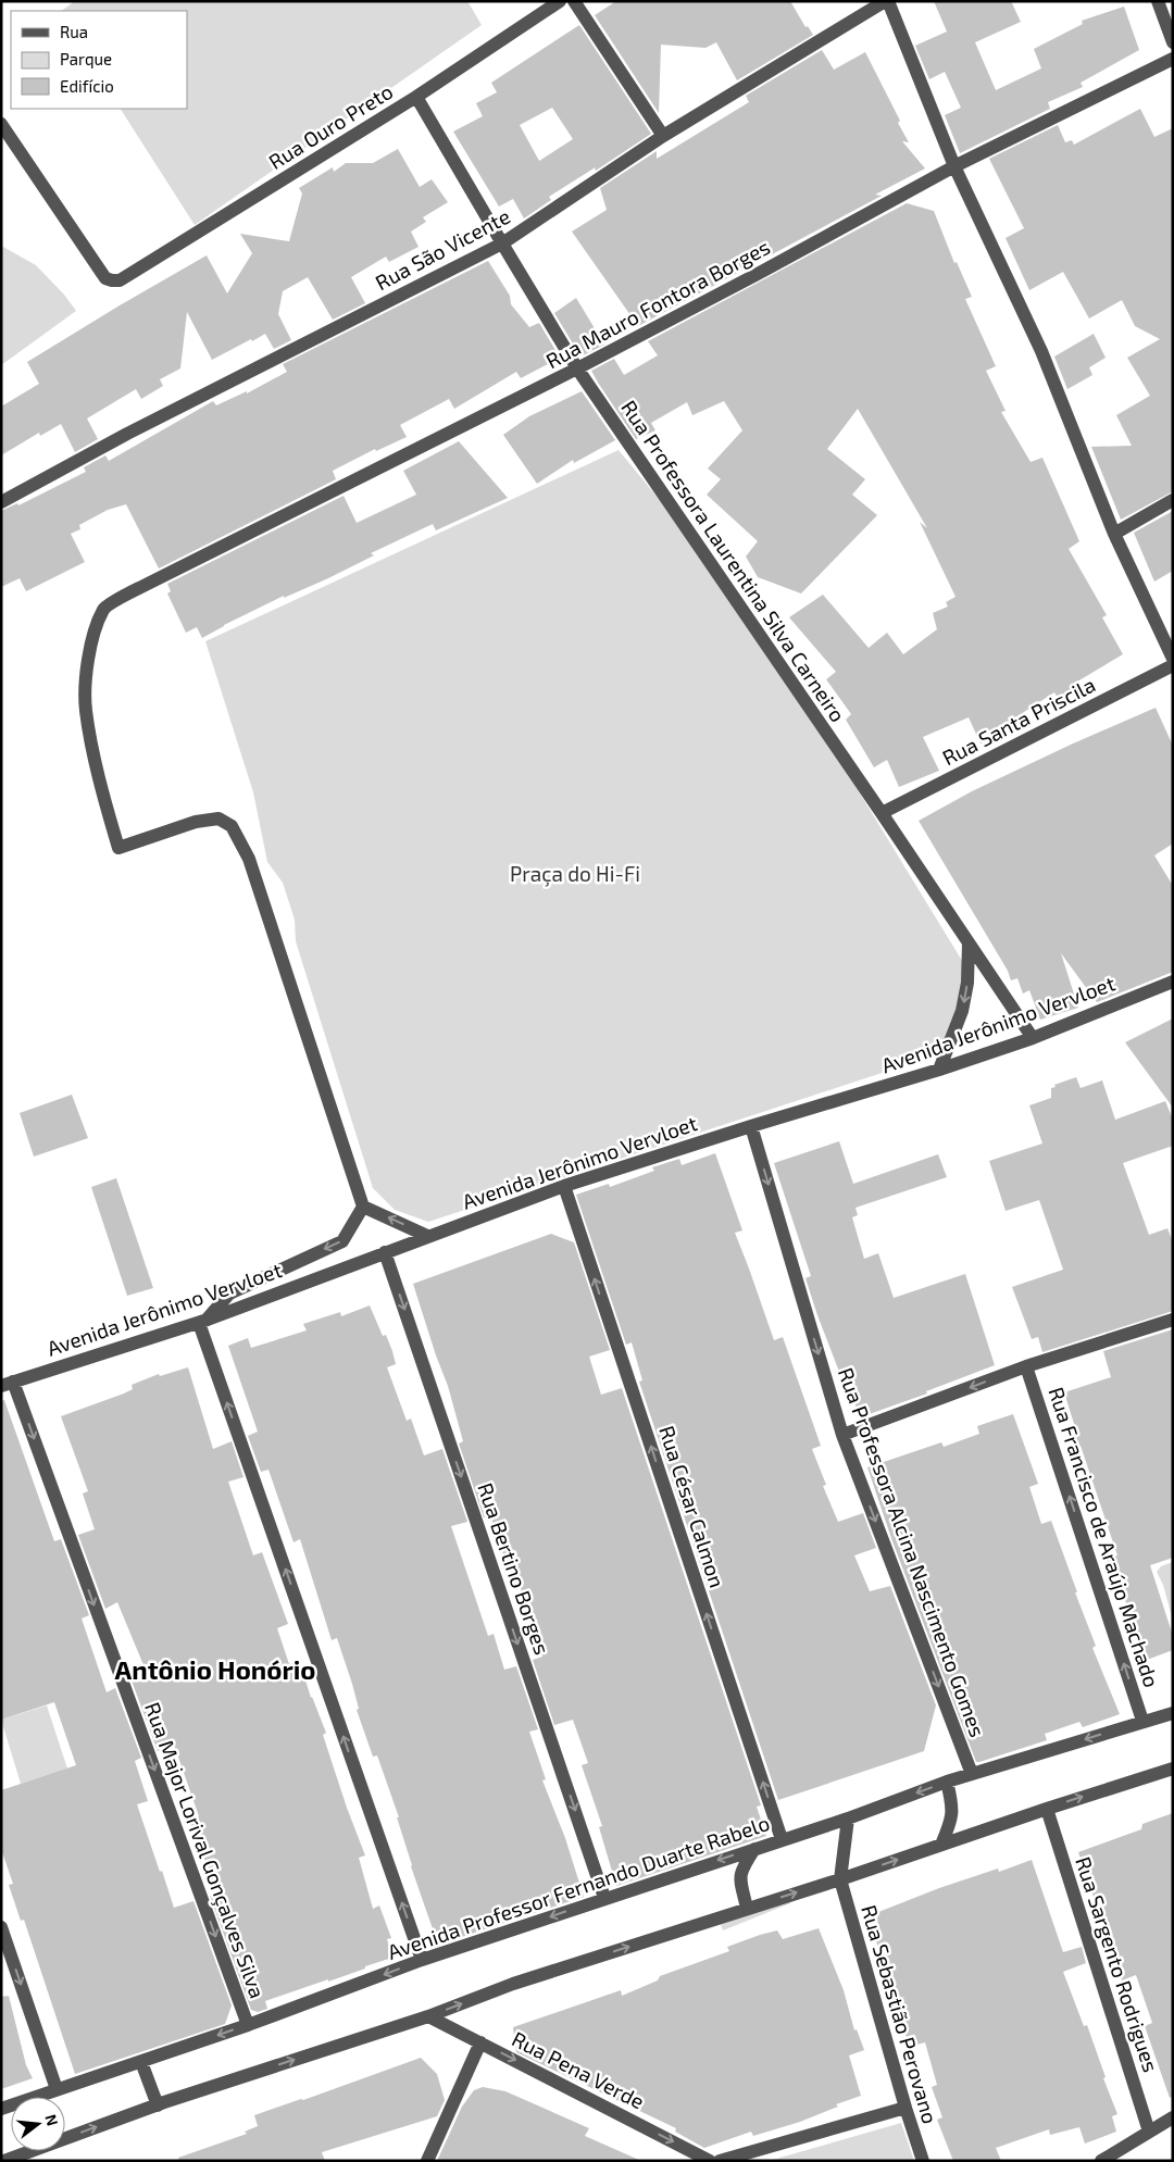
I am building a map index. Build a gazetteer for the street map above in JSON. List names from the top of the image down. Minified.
{"streets":{"street":["Rua Ouro Preto","Rua São Vicente","Rua Mauro Fontora Borges","Rua Professora Laurentina Silva Carneiro","Rua Santa Priscila","Avenida Jerônimo Vervloet","Rua César Calmon","Rua Francisco de Araújo Machado","Rua Professora Alcina Nascimento Gomes","Rua Bertino Borges","Rua Major Lorival Gonçalves Silva","Avenida Professor Fernando Duarte Rabelo","Rua Sargento Rodrigues","Rua Sebastião Perovano","Rua Pena Verde"]},"crossings":[["Rua Ouro Preto","Rua Professora Laurentina Silva Carneiro"],["Rua São Vicente","Rua Professora Laurentina Silva Carneiro"],["Rua Mauro Fontora Borges","Rua Professora Laurentina Silva Carneiro"],["Rua Professora Laurentina Silva Carneiro","Rua Santa Priscila"],["Rua Professora Laurentina Silva Carneiro","Avenida Jerônimo Vervloet"],["Avenida Jerônimo Vervloet","Rua César Calmon"],["Avenida Jerônimo Vervloet","Rua Professora Alcina Nascimento Gomes"],["Avenida Jerônimo Vervloet","Rua Bertino Borges"],["Avenida Jerônimo Vervloet","Rua Major Lorival Gonçalves Silva"],["Rua César Calmon","Avenida Professor Fernando Duarte Rabelo"],["Rua Francisco de Araújo Machado","Avenida Professor Fernando Duarte Rabelo"],["Rua Professora Alcina Nascimento Gomes","Avenida Professor Fernando Duarte Rabelo"],["Rua Bertino Borges","Avenida Professor Fernando Duarte Rabelo"],["Rua Major Lorival Gonçalves Silva","Avenida Professor Fernando Duarte Rabelo"]],"one_way":["Rua César Calmon","Rua Francisco de Araújo Machado","Rua Professora Alcina Nascimento Gomes","Rua Bertino Borges","Rua Major Lorival Gonçalves Silva","Rua Pena Verde"],"districts":["Antônio Honório"],"parks":["Praça do Hi-Fi"],"legend":["Rua","Parque","Edifício"],"north":"right"}
